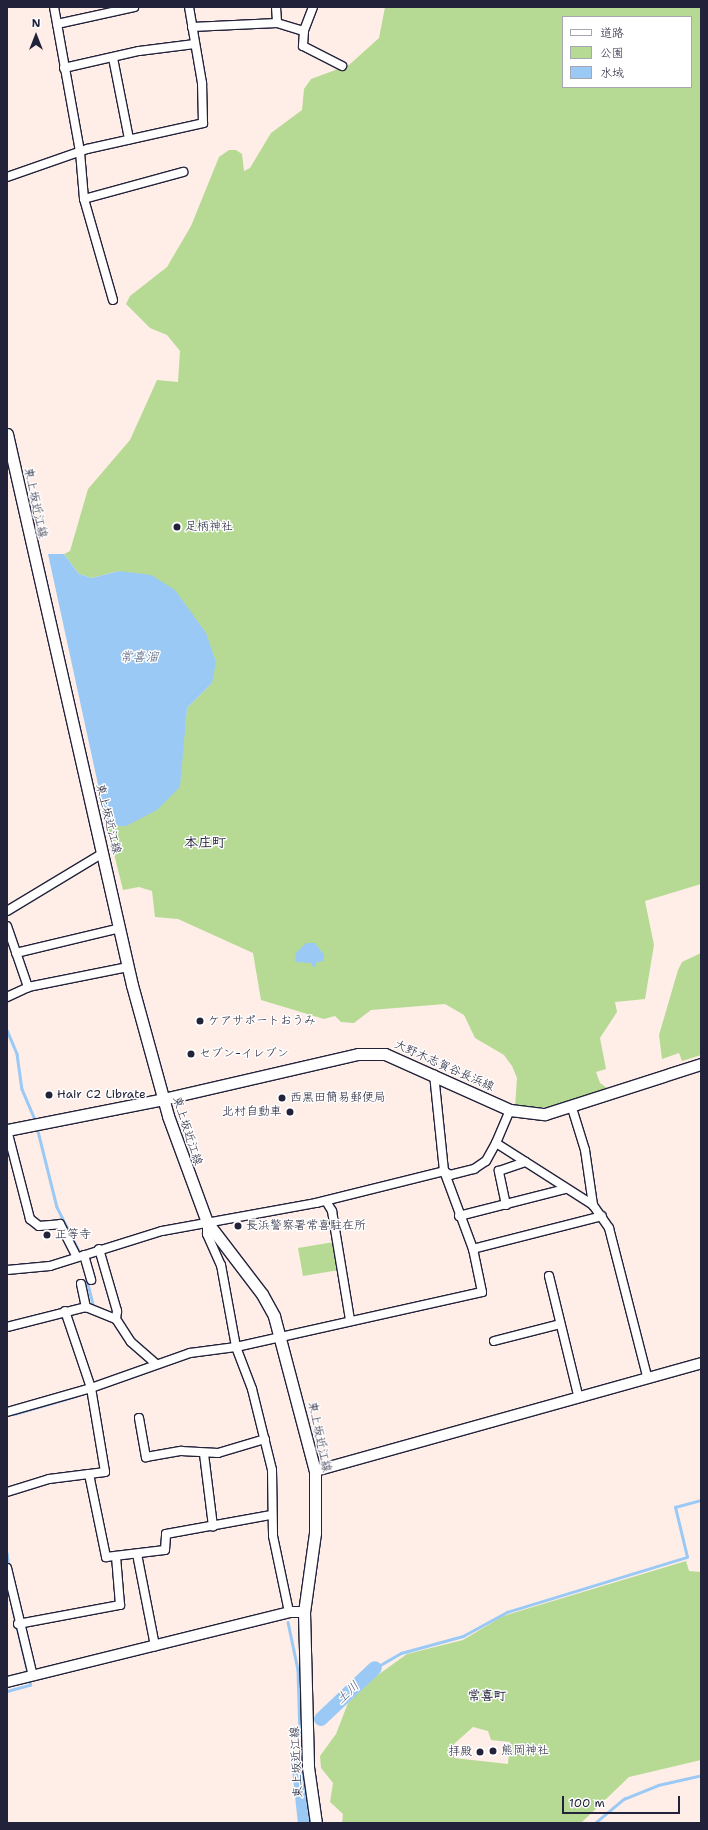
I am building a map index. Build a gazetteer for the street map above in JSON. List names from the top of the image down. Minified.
{"streets":{"main road":["東上坂近江線","大野木志賀谷長浜線"]},"crossings":[["東上坂近江線","大野木志賀谷長浜線"]],"districts":["本庄町","常喜町"],"water":["常喜溜","土川"],"places":["足柄神社","ケアサポートおうみ","セブン-イレブン","Hair C2 Librate","西黒田簡易郵便局","北村自動車","長浜警察署常喜駐在所","正等寺","熊岡神社","拝殿"],"legend":["道路","公園","水域"],"scale_bar":"100 m","north":"top"}
